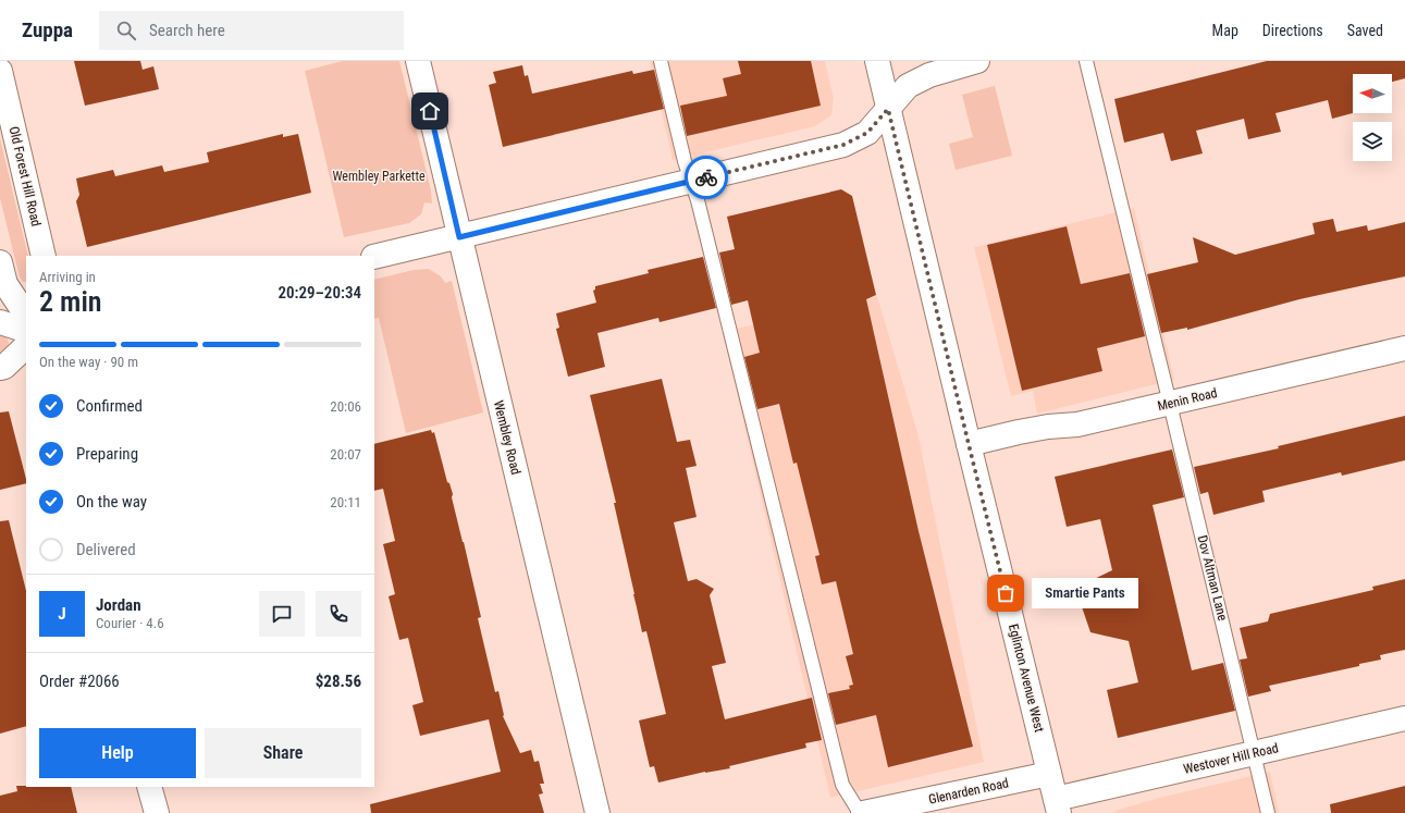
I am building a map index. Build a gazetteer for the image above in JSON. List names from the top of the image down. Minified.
{"streets":{"street":["Old Forest Hill Road","Menin Road","Wembley Road","Eglinton Avenue West","Westover Hill Road","Glenarden Road"],"lane":["Dov Altman Lane"]},"crossings":[["Menin Road","Dov Altman Lane"],["Menin Road","Eglinton Avenue West"],["Dov Altman Lane","Westover Hill Road"],["Eglinton Avenue West","Westover Hill Road"],["Eglinton Avenue West","Glenarden Road"]],"parks":["Wembley Parkette"],"places":["Smartie Pants"],"north":"left","page":{"header":"Zuppa","search":"Search here","nav":["Map","Directions","Saved"],"heading":["2 min","Arriving in","20:29–20:34"],"panel":["Jordan","Courier · 4.6","Order #2066","$28.56"],"bar":"On the way · 90 m","list":[["Confirmed","20:06"],["Preparing","20:07"],["On the way","20:11"],"Delivered"],"bubble":"Smartie Pants","round":"J","buttons":["Help","Share"]}}
